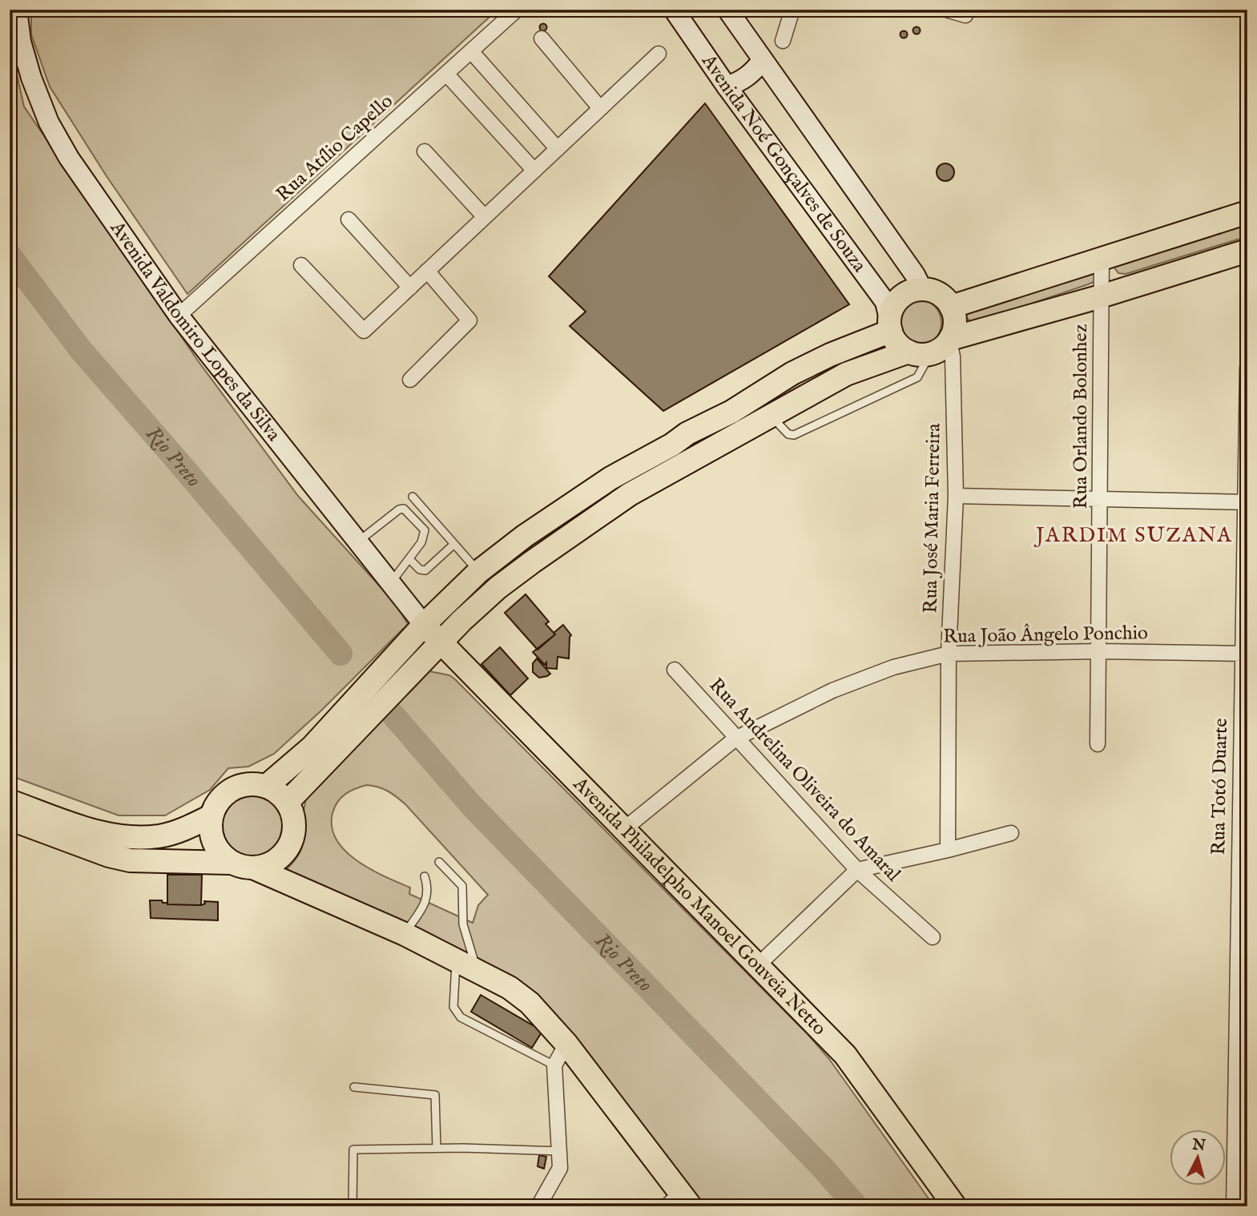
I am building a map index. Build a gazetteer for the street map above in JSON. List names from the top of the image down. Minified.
{"streets":{"main road":["Avenida Noé Gonçalves de Souza","Avenida Valdomiro Lopes da Silva","Avenida Philadelpho Manoel Gouveia Netto"],"street":["Rua Atílio Capello","Rua Orlando Bolonhez","Rua José Maria Ferreira","Rua João Ângelo Ponchio","Rua Andrelina Oliveira do Amaral","Rua Totó Duarte"]},"crossings":[["Rua Atílio Capello","Avenida Valdomiro Lopes da Silva"],["Avenida Noé Gonçalves de Souza","Rua José Maria Ferreira"],["Avenida Valdomiro Lopes da Silva","Avenida Philadelpho Manoel Gouveia Netto"],["Rua Orlando Bolonhez","Rua João Ângelo Ponchio"],["Rua José Maria Ferreira","Rua João Ângelo Ponchio"],["Rua João Ângelo Ponchio","Rua Andrelina Oliveira do Amaral"],["Rua João Ângelo Ponchio","Rua Totó Duarte"],["Rua João Ângelo Ponchio","Avenida Philadelpho Manoel Gouveia Netto"]],"districts":["JARDIM SUZANA"],"water":["Rio Preto"],"north":"top"}
